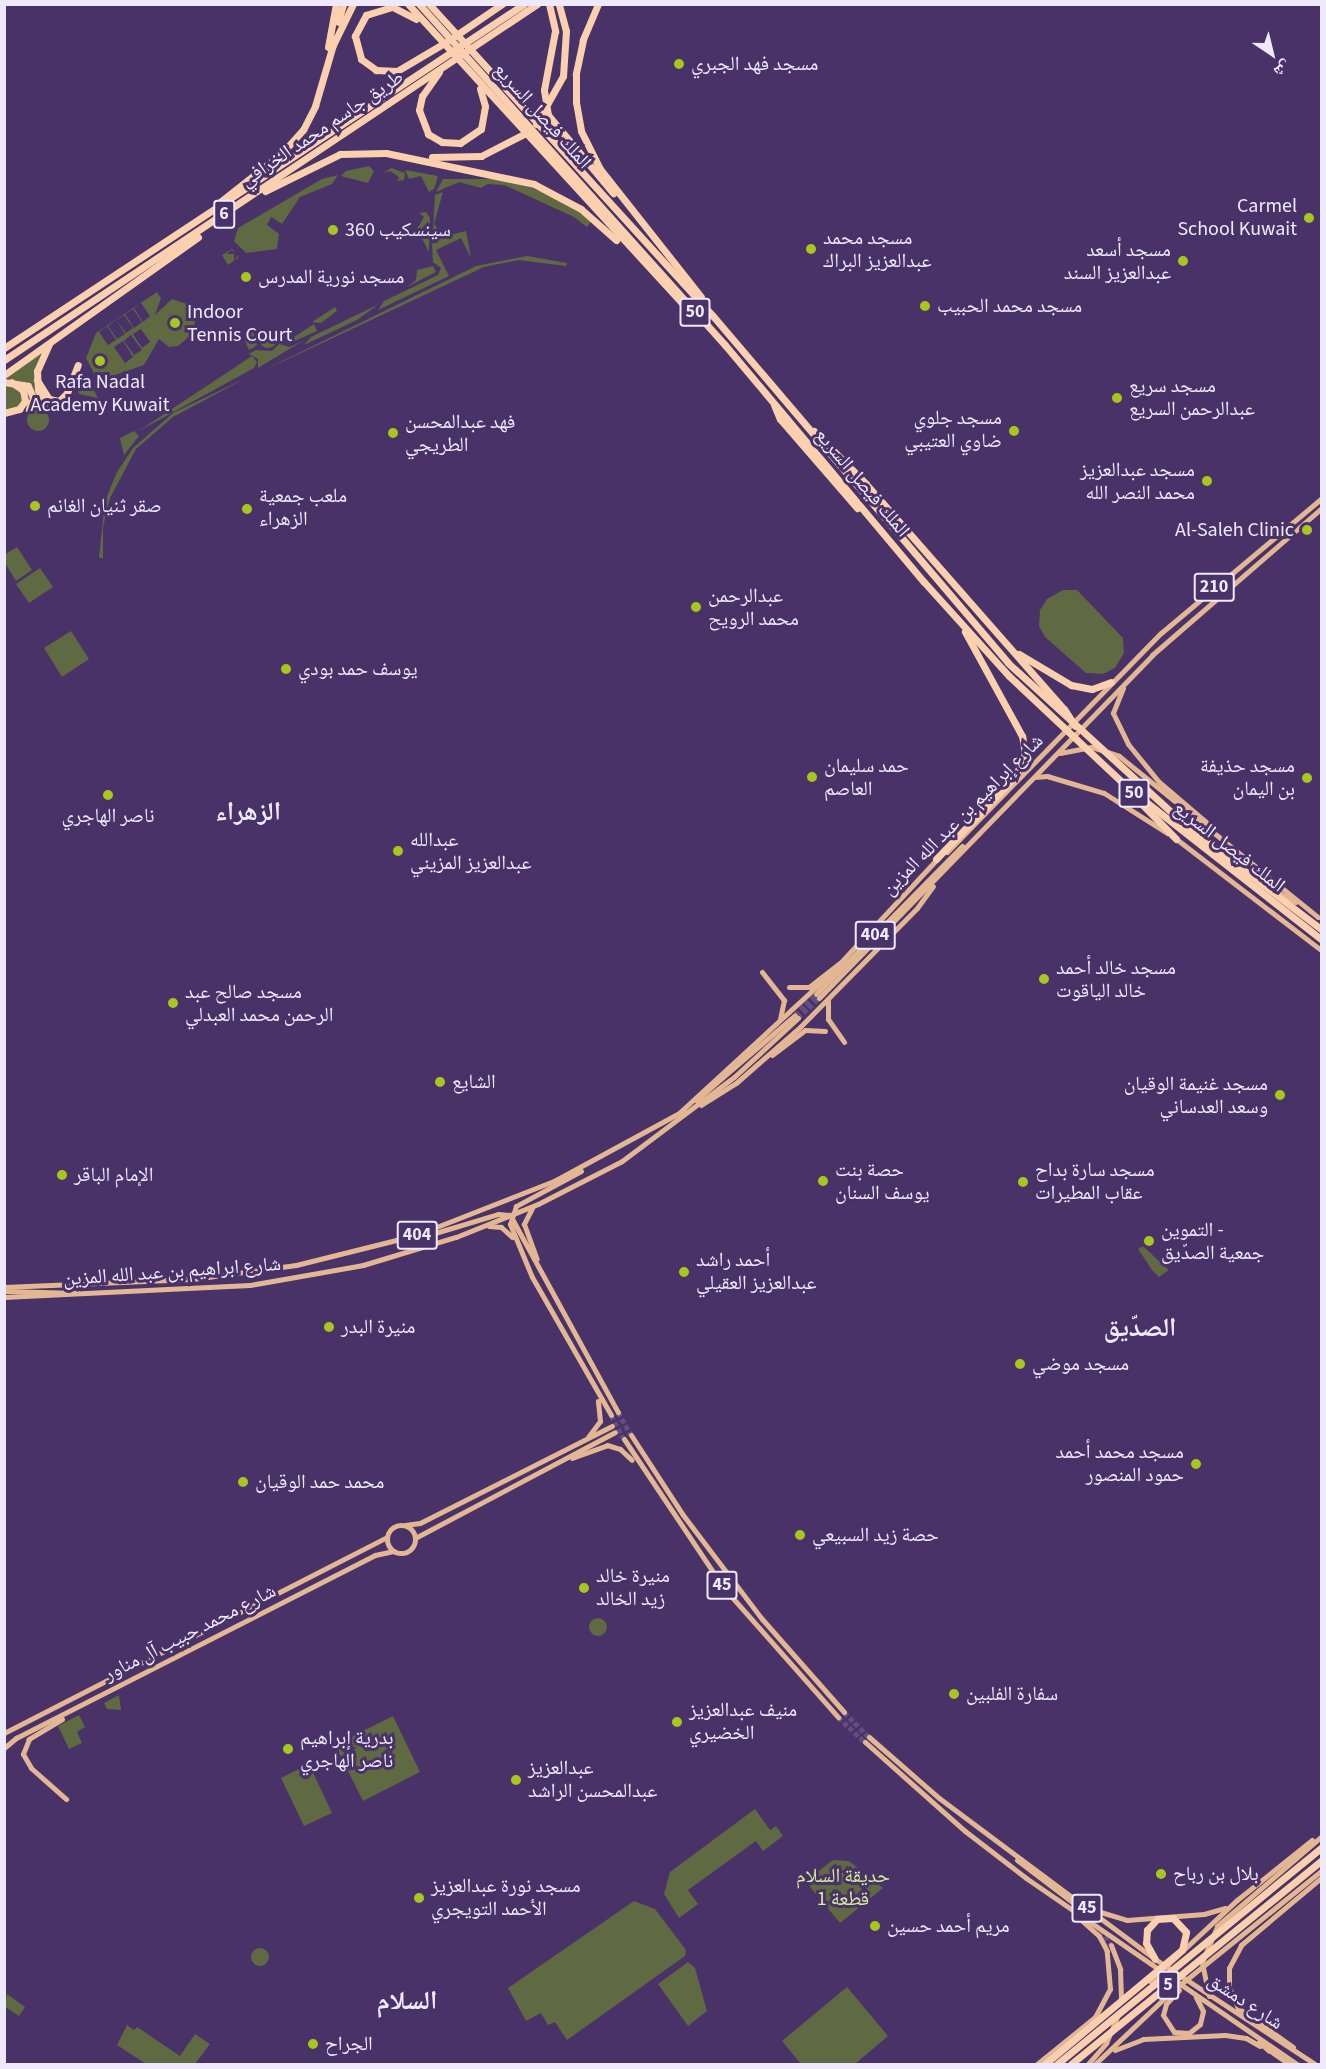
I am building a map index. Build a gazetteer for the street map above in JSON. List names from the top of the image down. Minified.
{"streets":{"highway":["الملك فيصل السريع","طريق جاسم محمد الخرافي","6","50","5"],"main road":["210","شارع إبراهيم بن عبد الله المزين","404","شارع ابراهيم بن عبد الله المزين","45","شارع محمد حبيب آل مناور","شارع دمشق"]},"crossings":[["الملك فيصل السريع","شارع إبراهيم بن عبد الله المزين"],["210","شارع إبراهيم بن عبد الله المزين"],["شارع إبراهيم بن عبد الله المزين","شارع ابراهيم بن عبد الله المزين"],["45","شارع دمشق"]],"districts":["الزهراء","الصدّيق","السلام"],"parks":["حديقة السلام قطعة 1"],"places":["مسجد فهد الجبري","Carmel School Kuwait","سينسكيب 360","مسجد محمد عبدالعزيز البراك","مسجد أسعد عبدالعزيز السند","مسجد نورية المدرس","مسجد محمد الحبيب","Indoor Tennis Court","Rafa Nadal Academy Kuwait","مسجد سريع عبدالرحمن السريع","مسجد جلوي ضاوي العتيبي","فهد عبدالمحسن الطريجي","مسجد عبدالعزيز محمد النصر الله","صقر ثنيان الغانم","ملعب جمعية الزهراء","Al-Saleh Clinic","عبدالرحمن محمد الرويح","يوسف حمد بودي","حمد سليمان العاصم","مسجد حذيفة بن اليمان","ناصر الهاجري","عبدالله عبدالعزيز المزيني","مسجد خالد أحمد خالد الياقوت","مسجد صالح عبد الرحمن محمد العبدلي","الشايع","مسجد غنيمة الوقيان وسعد العدساني","الإمام الباقر","حصة بنت يوسف السنان","مسجد سارة بداح عقاب المطيرات","التموين - جمعية الصدّيق","أحمد راشد عبدالعزيز العقيلي","منيرة البدر","مسجد موضي","مسجد محمد أحمد حمود المنصور","محمد حمد الوقيان","حصة زيد السبيعي","منيرة خالد زيد الخالد","سفارة الفلبين","منيف عبدالعزيز الخضيري","بدرية إبراهيم ناصر الهاجري","عبدالعزيز عبدالمحسن الراشد","بلال بن رباح","مسجد نورة عبدالعزيز الأحمد التويجري","مريم أحمد حسين","الجراح"],"north":"bottom right"}
